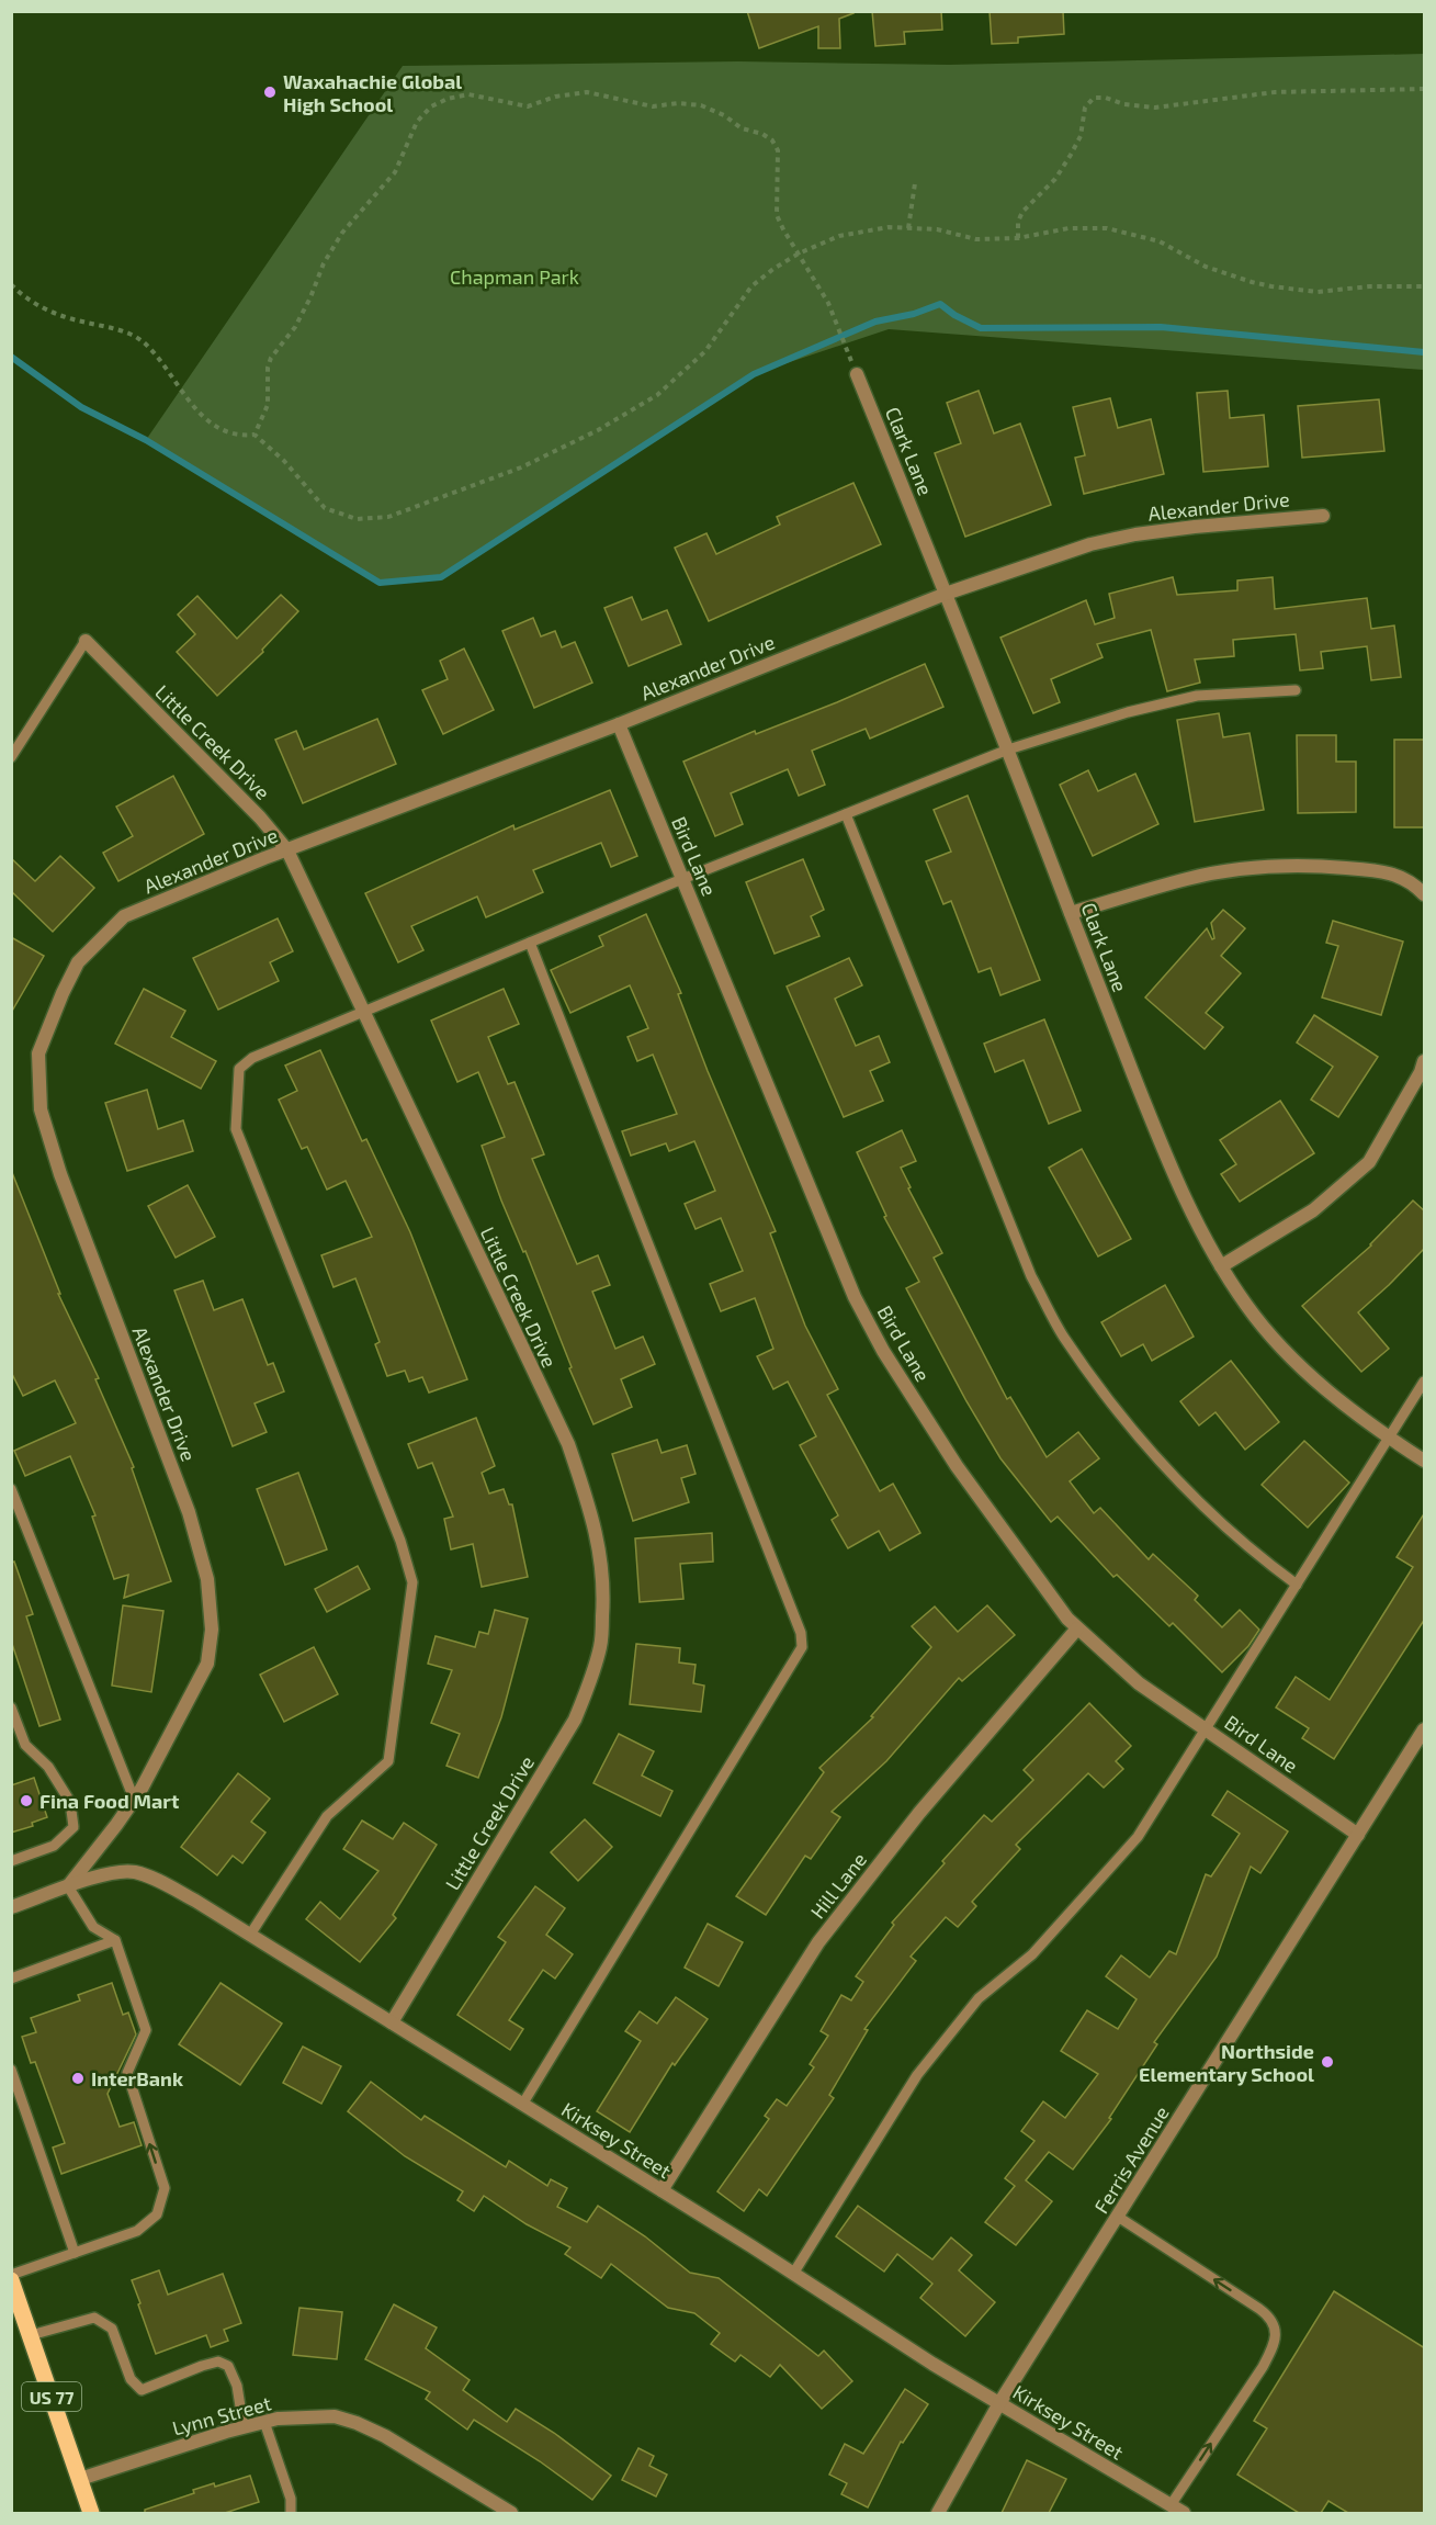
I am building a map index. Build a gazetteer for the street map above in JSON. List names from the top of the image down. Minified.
{"streets":{"main road":["US 77"],"street":["Clark Lane","Alexander Drive","Little Creek Drive","Bird Lane","Hill Lane","Kirksey Street","Ferris Avenue","Lynn Street"]},"crossings":[["Clark Lane","Alexander Drive"],["Alexander Drive","Little Creek Drive"],["Alexander Drive","Bird Lane"],["Alexander Drive","Kirksey Street"],["Little Creek Drive","Kirksey Street"],["Bird Lane","Hill Lane"],["Bird Lane","Ferris Avenue"],["Hill Lane","Kirksey Street"],["Kirksey Street","Ferris Avenue"],["US 77","Lynn Street"]],"parks":["Chapman Park"],"places":["Waxahachie Global High School","Fina Food Mart","Northside Elementary School","InterBank"]}
